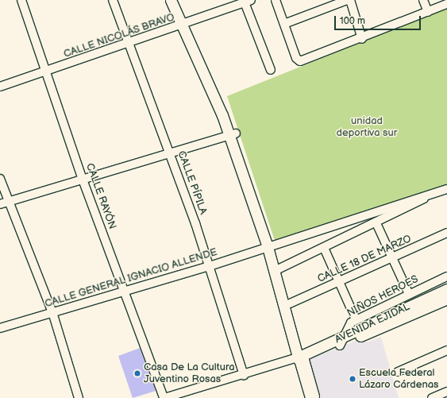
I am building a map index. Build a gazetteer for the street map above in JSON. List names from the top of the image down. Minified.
{"streets":{"main road":["AVENIDA EJIDAL"],"street":["CALLE NICOLÁS BRAVO","CALLE PÍPILA","CALLE RAYÓN","CALLE 18 DE MARZO","CALLE GENERAL IGNACIO ALLENDE","NIÑOS HEROES"]},"crossings":[["CALLE NICOLÁS BRAVO","CALLE PÍPILA"],["CALLE NICOLÁS BRAVO","CALLE RAYÓN"],["CALLE PÍPILA","CALLE GENERAL IGNACIO ALLENDE"],["CALLE RAYÓN","CALLE GENERAL IGNACIO ALLENDE"],["NIÑOS HEROES","AVENIDA EJIDAL"]],"parks":["unidad deportiva sur"],"places":["Casa De La Cultura Juventino Rosas","Escuela Federal Lázaro Cárdenas"],"scale_bar":"100 m"}
